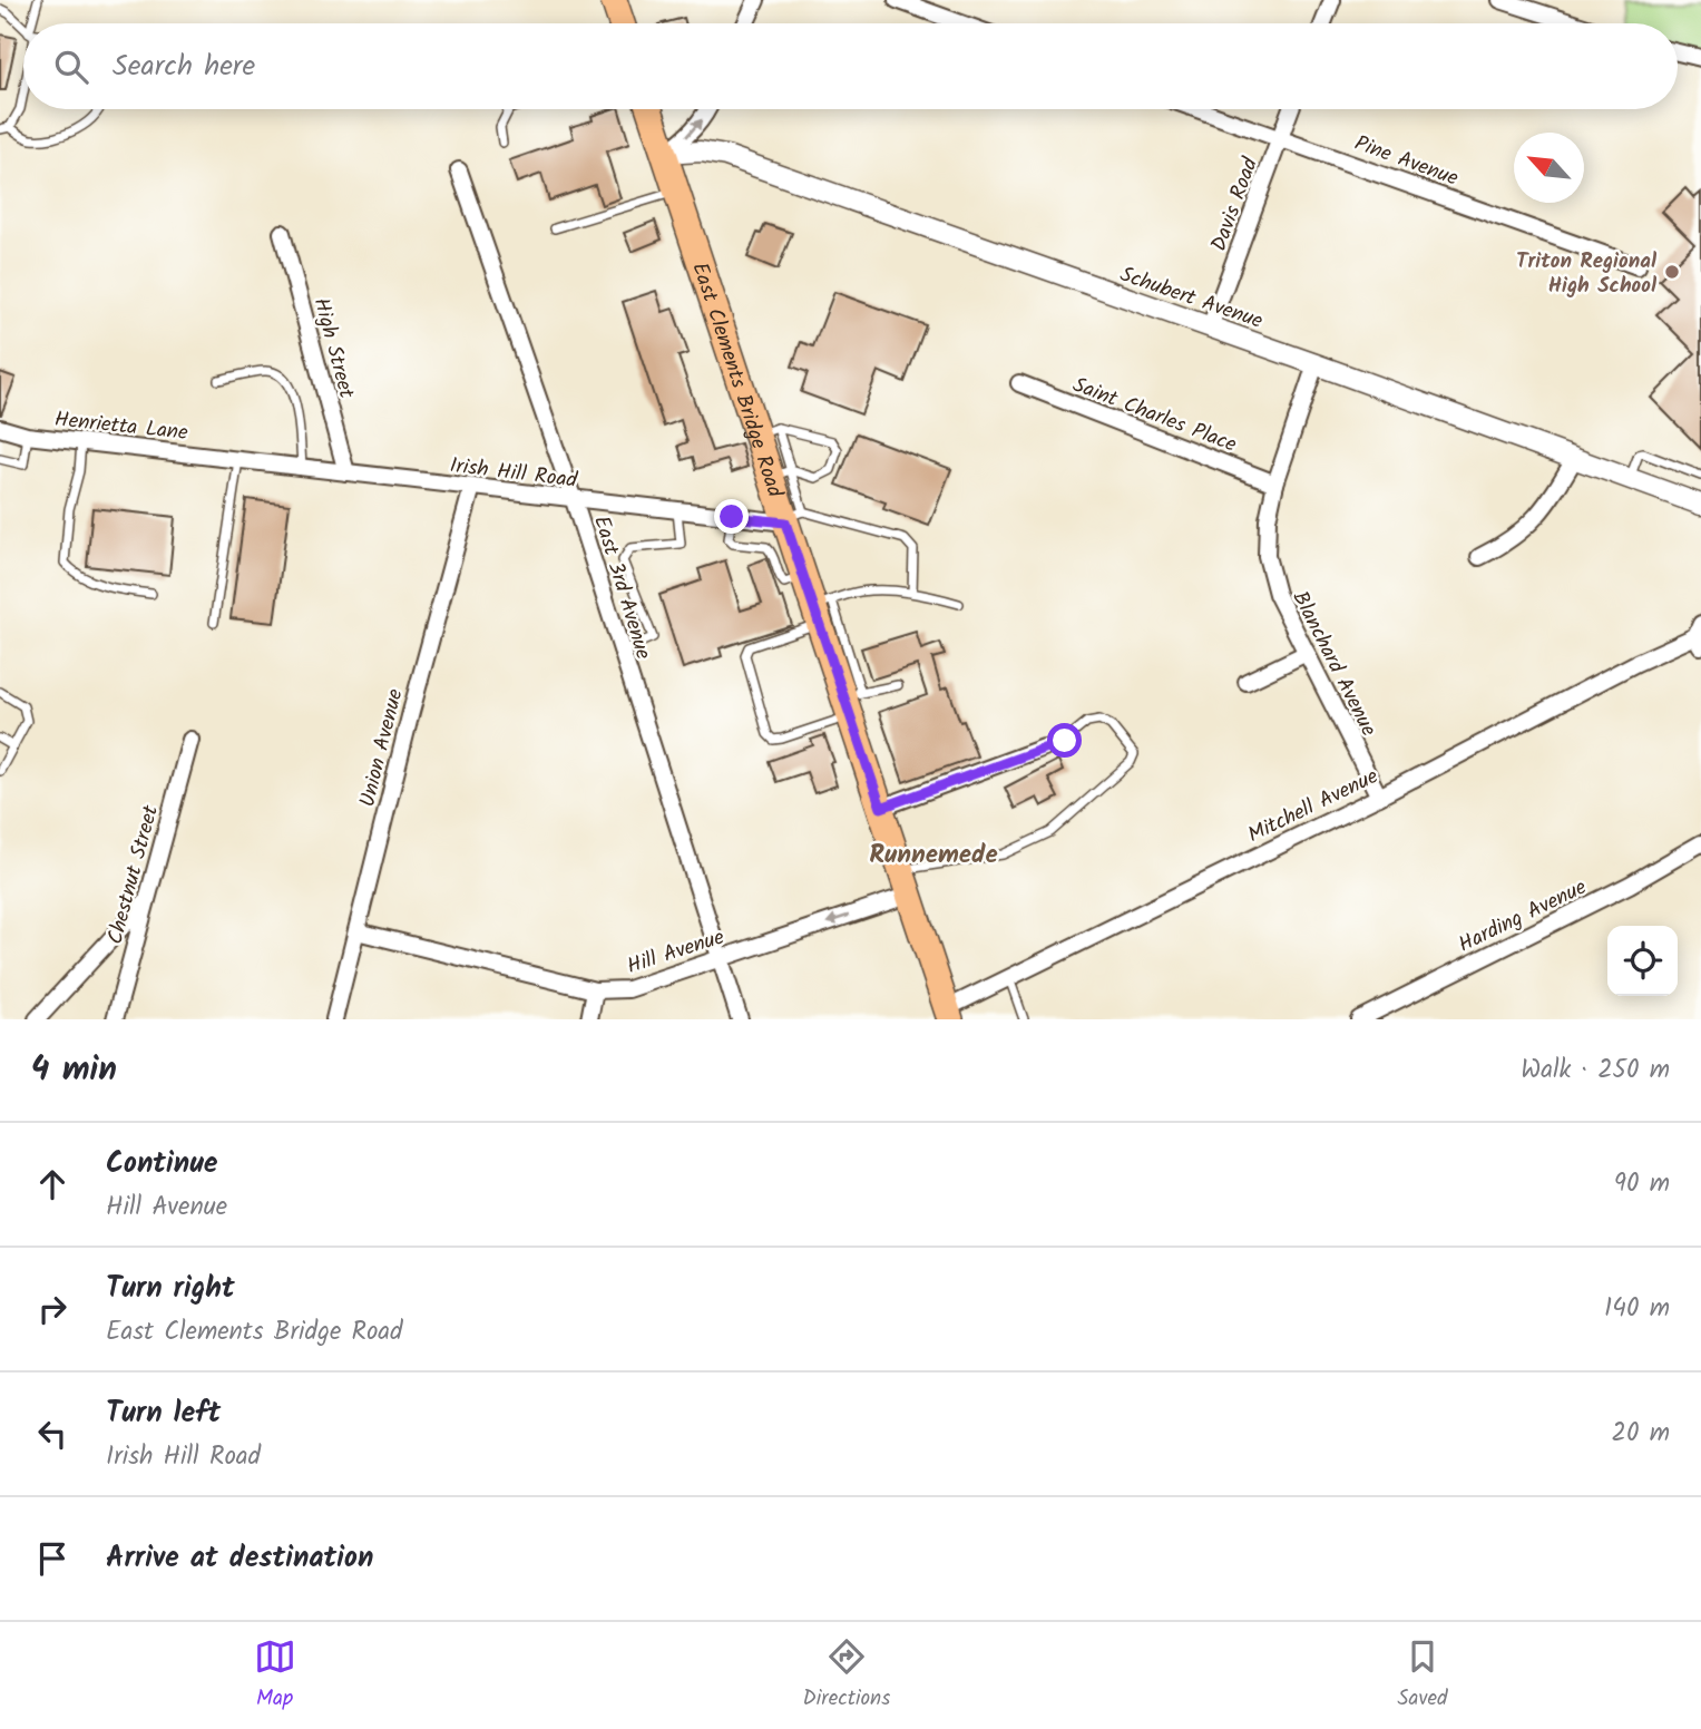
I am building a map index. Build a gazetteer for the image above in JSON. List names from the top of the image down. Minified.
{"streets":{"main road":["East Clements Bridge Road"],"street":["Pine Avenue","Davis Road","Schubert Avenue","High Street","Saint Charles Place","Henrietta Lane","Irish Hill Road","East 3rd Avenue","Blanchard Avenue","Union Avenue","Mitchell Avenue","Chestnut Street","Harding Avenue","Hill Avenue"]},"crossings":[["Pine Avenue","Davis Road"],["Davis Road","Schubert Avenue"],["Schubert Avenue","East Clements Bridge Road"],["Schubert Avenue","Blanchard Avenue"],["High Street","Irish Hill Road"],["East Clements Bridge Road","Irish Hill Road"],["East Clements Bridge Road","Mitchell Avenue"],["East Clements Bridge Road","Hill Avenue"],["Saint Charles Place","Blanchard Avenue"],["Henrietta Lane","Irish Hill Road"],["Irish Hill Road","East 3rd Avenue"],["Irish Hill Road","Union Avenue"],["East 3rd Avenue","Hill Avenue"],["Blanchard Avenue","Mitchell Avenue"],["Union Avenue","Hill Avenue"]],"districts":["Runnemede"],"places":["Triton Regional High School"],"north":"top left","page":{"search":"Search here","heading":["4 min","Walk · 250 m"],"list":[["Continue","Hill Avenue","90 m"],["Turn right","East Clements Bridge Road","140 m"],["Turn left","Irish Hill Road","20 m"],"Arrive at destination"],"nav":["Map","Directions","Saved"]}}
